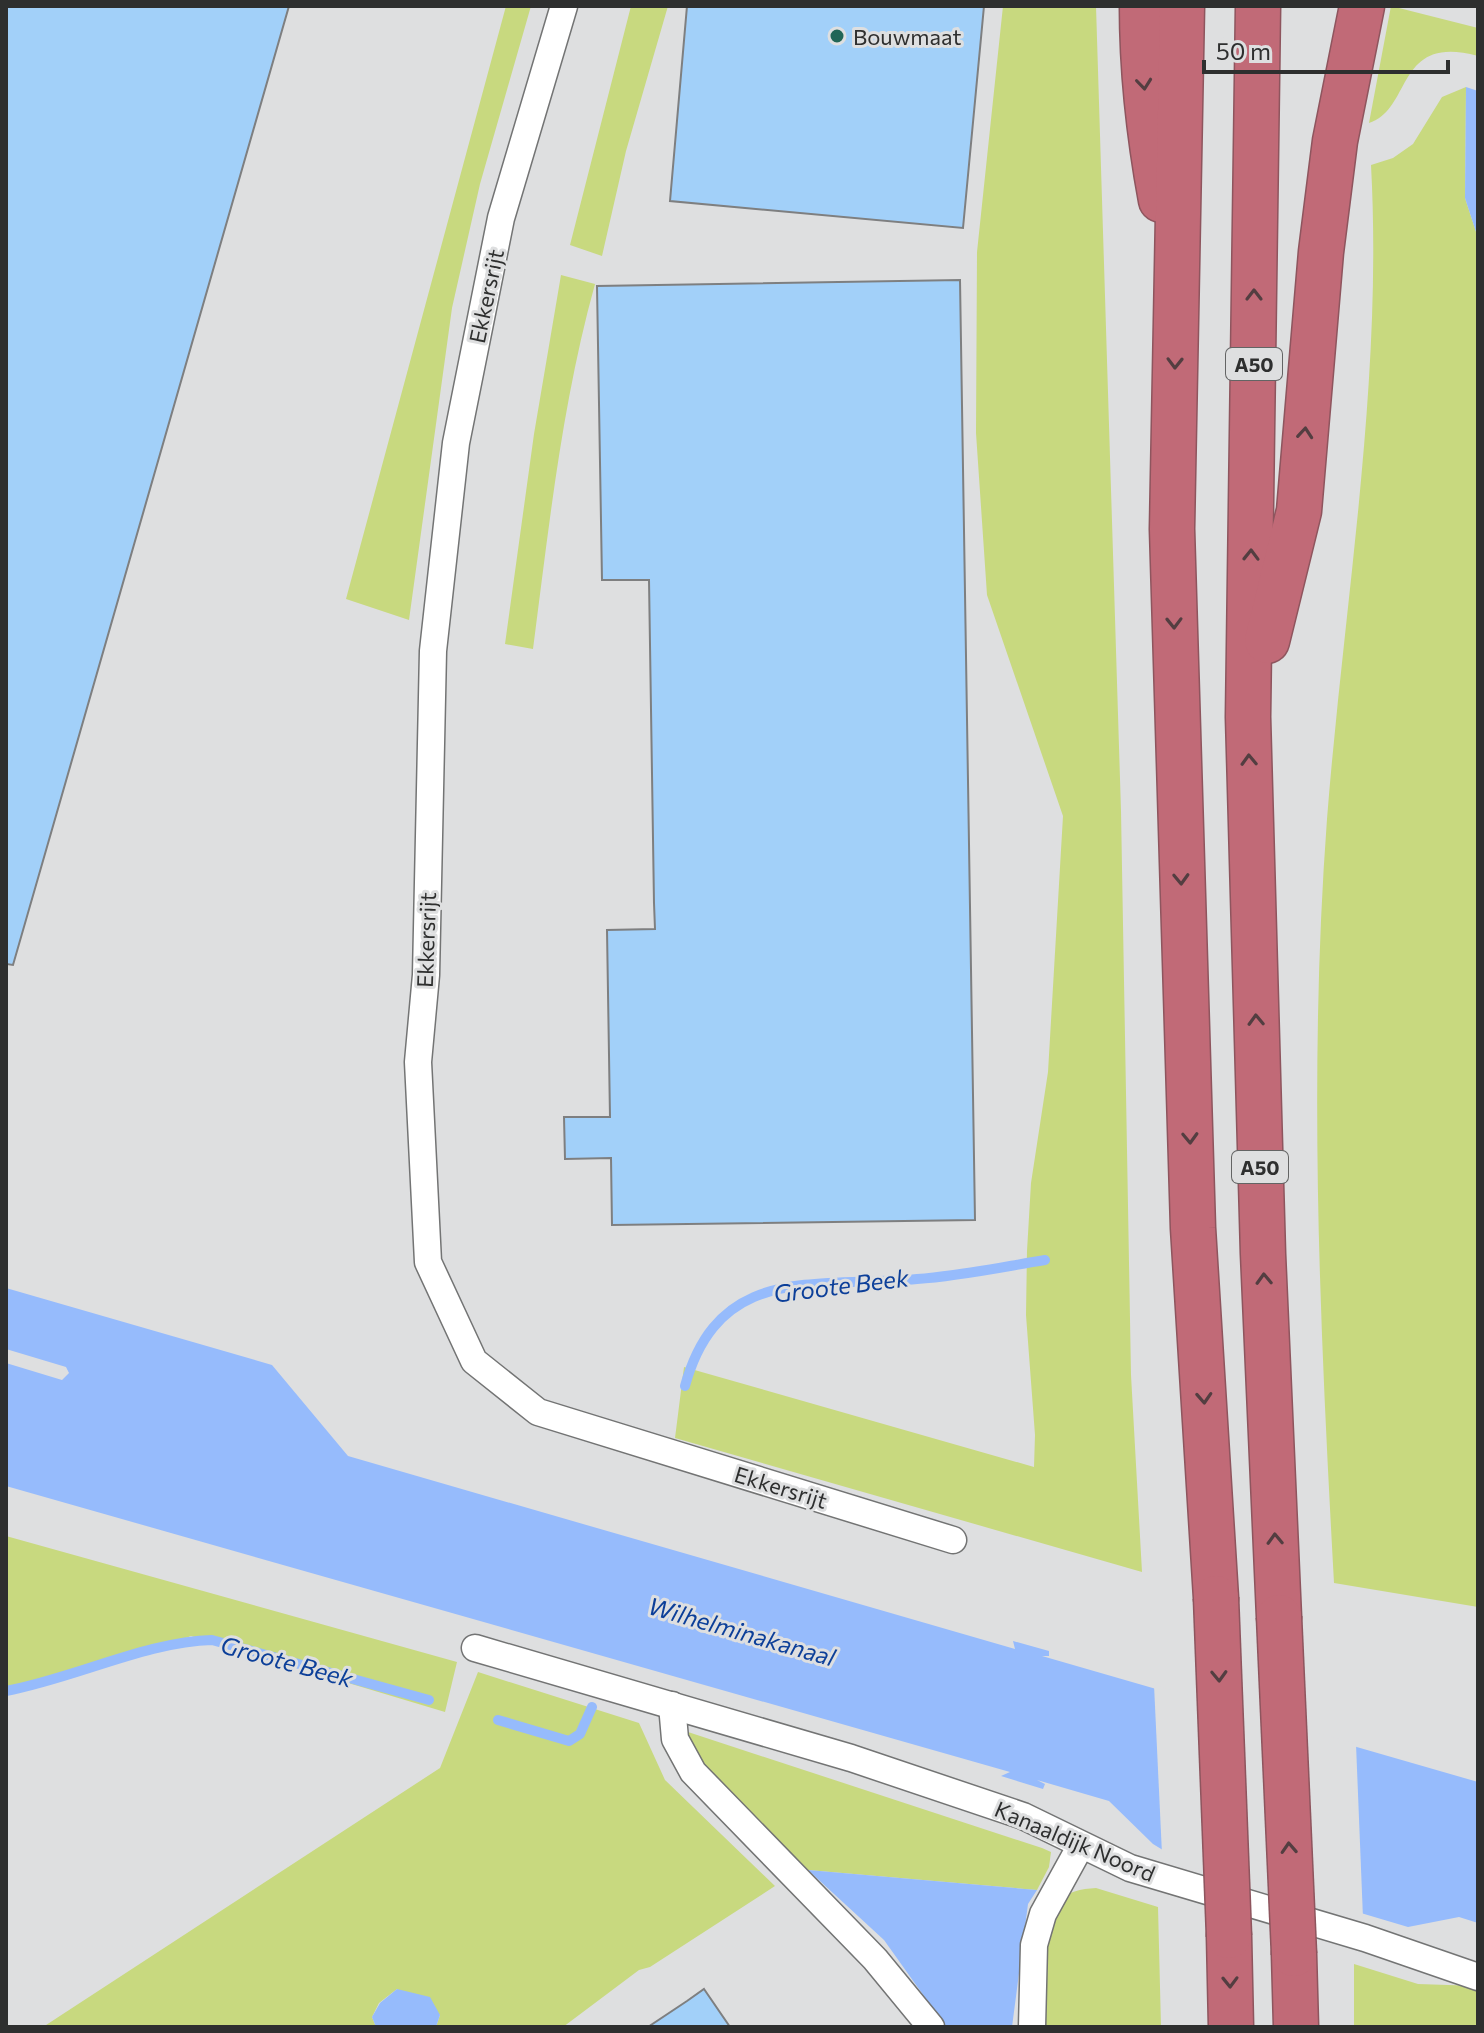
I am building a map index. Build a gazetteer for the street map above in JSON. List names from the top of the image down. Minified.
{"streets":{"highway":["A50"],"street":["Ekkersrijt","Kanaaldijk Noord"]},"water":["Groote Beek","Wilhelminakanaal"],"places":["Bouwmaat"],"scale_bar":"50 m"}
